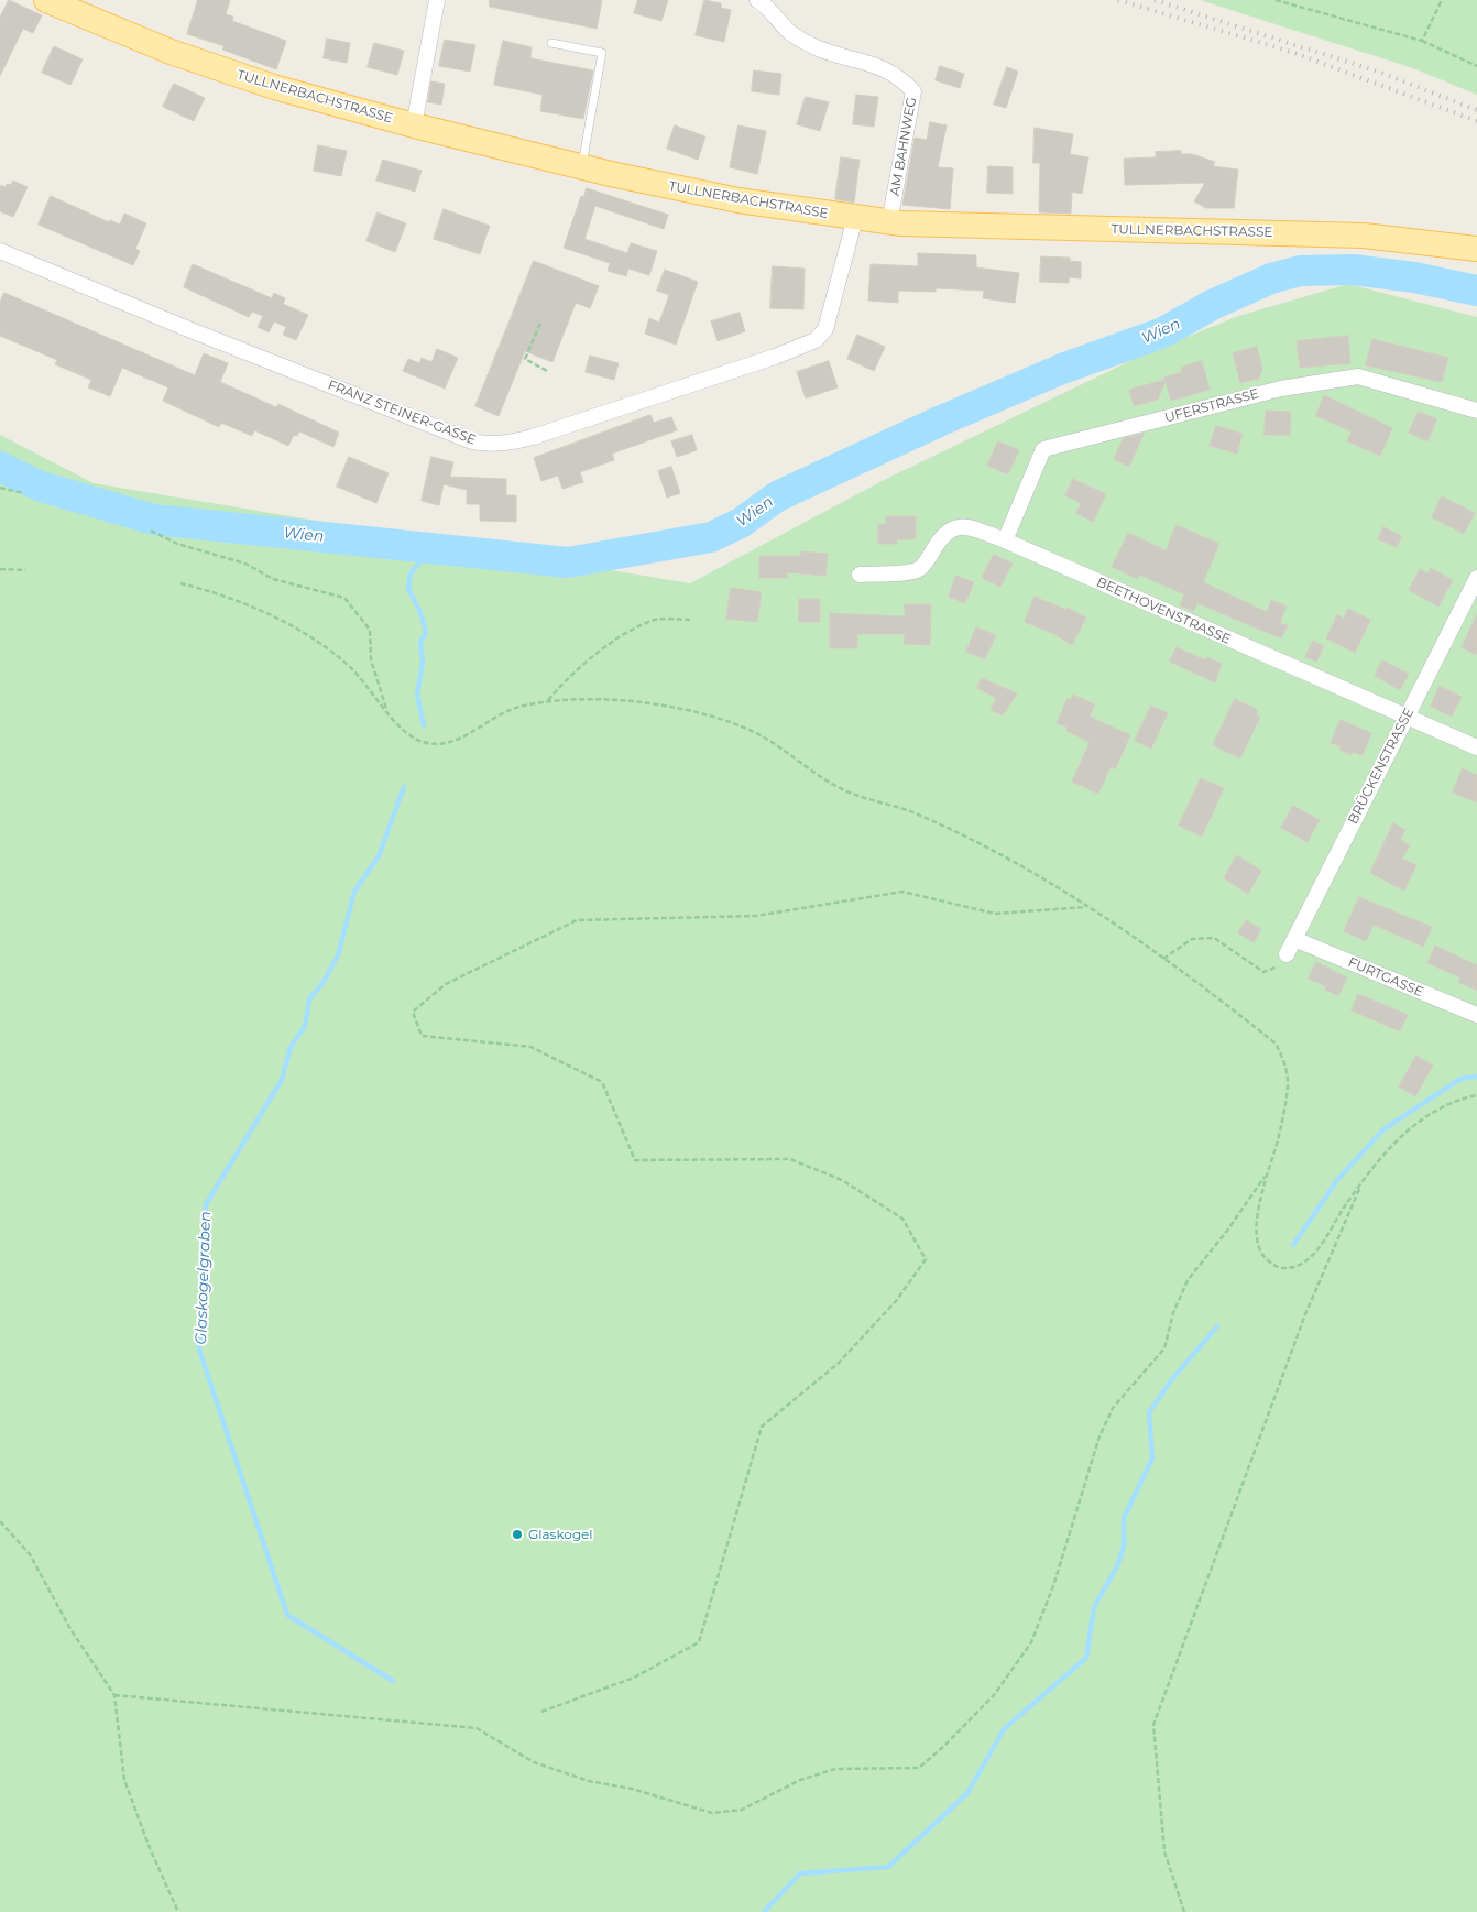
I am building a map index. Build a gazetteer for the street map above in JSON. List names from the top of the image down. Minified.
{"streets":{"main road":["TULLNERBACHSTRASSE"],"street":["AM BAHNWEG","UFERSTRASSE","FRANZ STEINER-GASSE","BEETHOVENSTRASSE","BRÜCKENSTRASSE","FURTGASSE"]},"crossings":[["TULLNERBACHSTRASSE","AM BAHNWEG"],["TULLNERBACHSTRASSE","FRANZ STEINER-GASSE"],["UFERSTRASSE","BEETHOVENSTRASSE"],["BEETHOVENSTRASSE","BRÜCKENSTRASSE"],["BRÜCKENSTRASSE","FURTGASSE"]],"water":["Wien","Glaskogelgraben"],"places":["Glaskogel"]}
